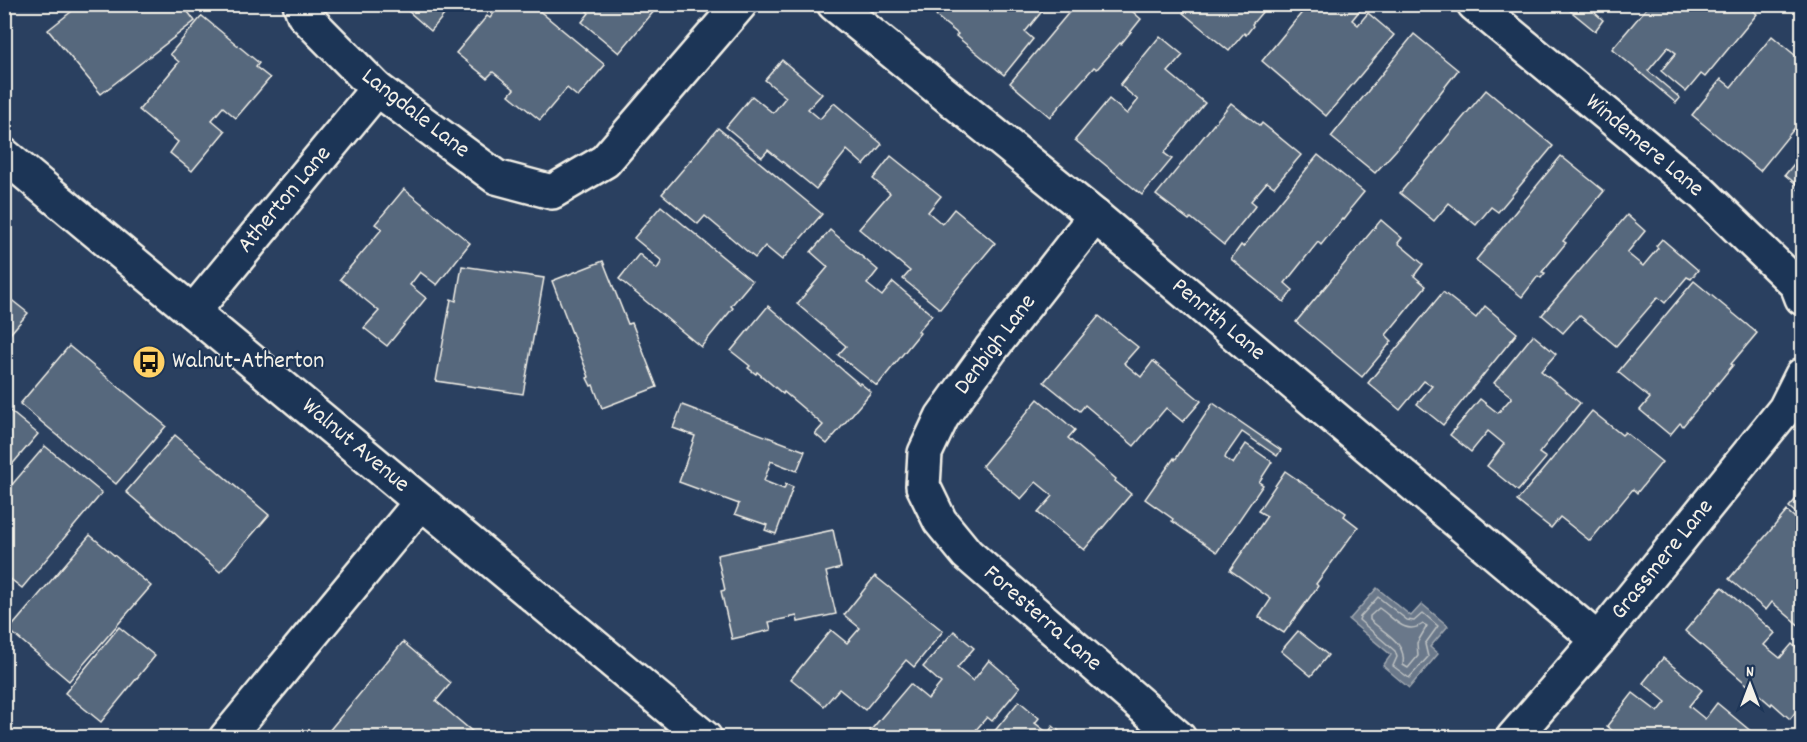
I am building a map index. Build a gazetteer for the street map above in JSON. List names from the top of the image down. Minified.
{"streets":{"street":["Langdale Lane","Windemere Lane","Atherton Lane","Penrith Lane","Denbigh Lane","Walnut Avenue","Grassmere Lane","Foresterra Lane"]},"crossings":[["Langdale Lane","Atherton Lane"],["Atherton Lane","Walnut Avenue"],["Penrith Lane","Denbigh Lane"],["Penrith Lane","Grassmere Lane"],["Denbigh Lane","Foresterra Lane"]],"places":{"bus stop":["Walnut-Atherton"]},"north":"top"}
